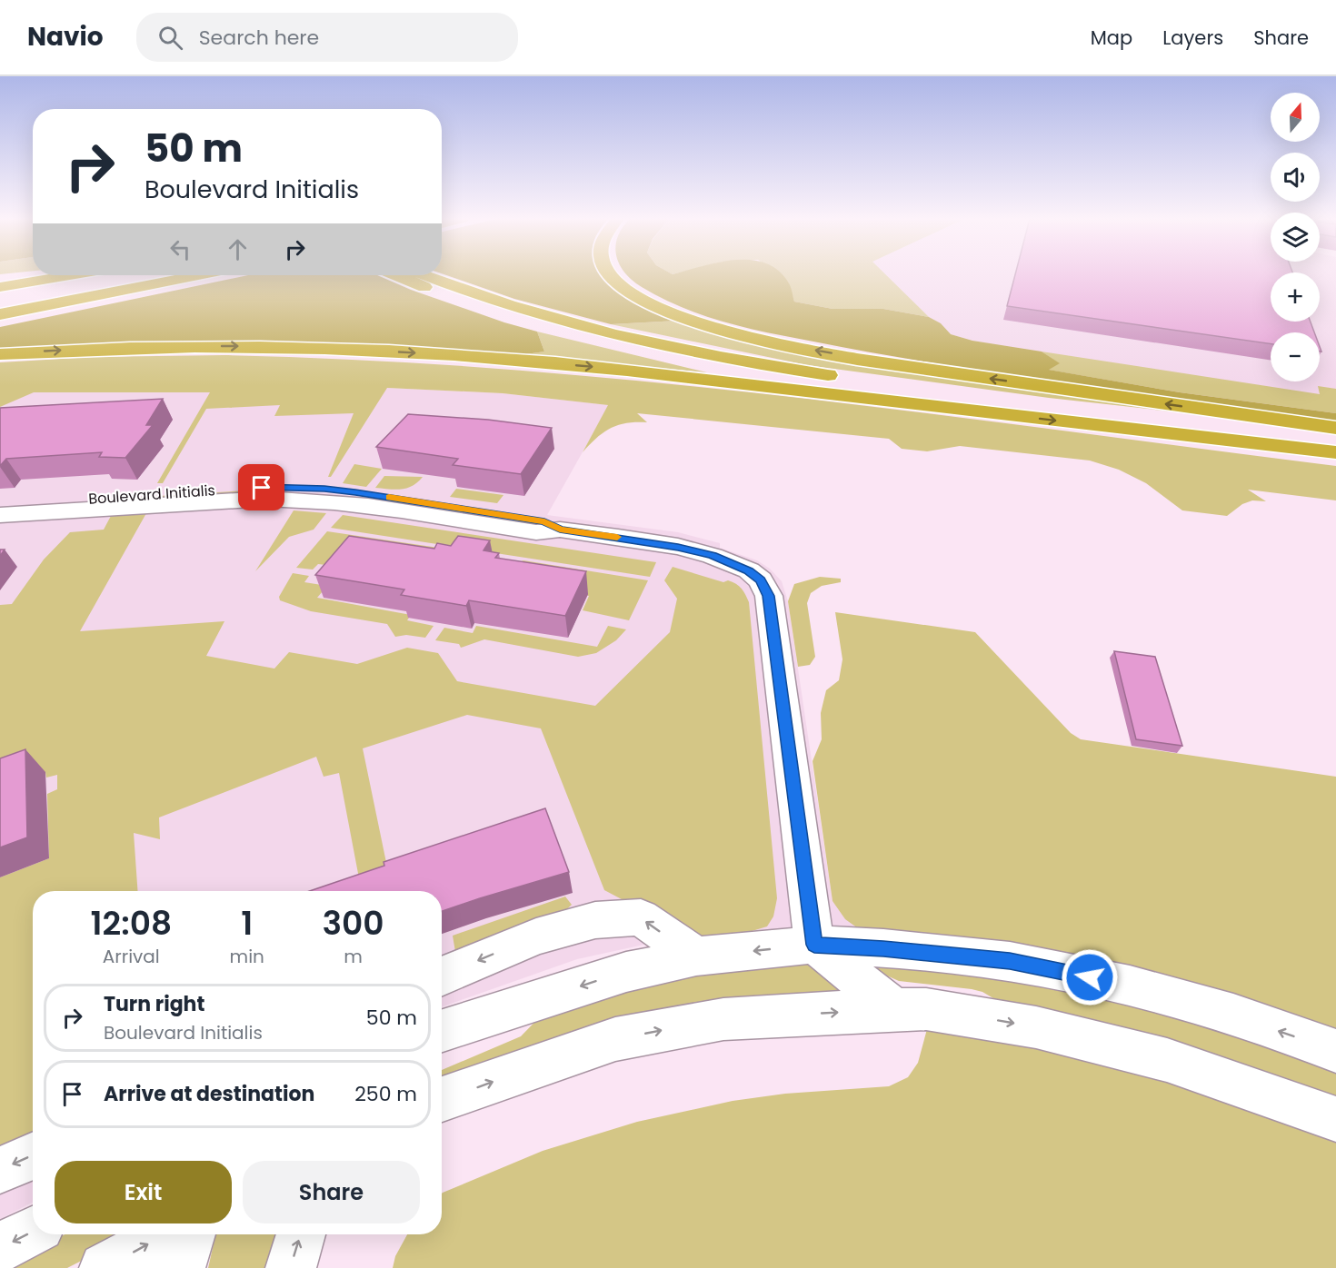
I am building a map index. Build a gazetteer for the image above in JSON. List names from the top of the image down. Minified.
{"streets":{"street":["Boulevard Initialis"]},"north":"top","page":{"header":"Navio","search":"Search here","nav":["Map","Layers","Share"],"map_buttons":["+","−"],"turn":["50 m","Boulevard Initialis"],"eta":["12:08","Arrival","1","min","300","m"],"list":[{"name":"Turn right","note":"Boulevard Initialis","value":"50 m"},{"name":"Arrive at destination","value":"250 m"}],"buttons":["Exit","Share"]}}
